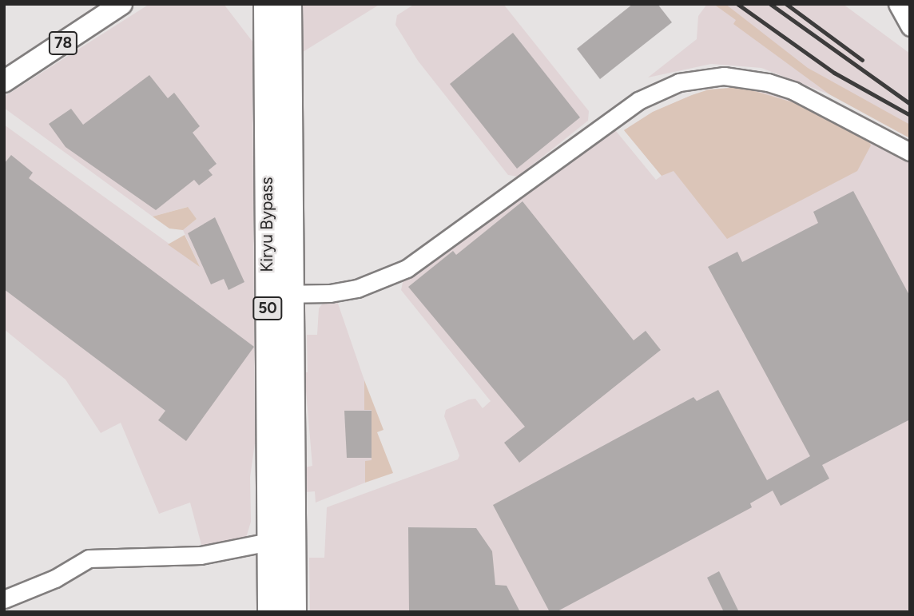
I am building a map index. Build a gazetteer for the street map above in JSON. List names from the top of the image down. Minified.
{"streets":{"highway":["Kiryu Bypass","50"],"main road":["78"]}}
